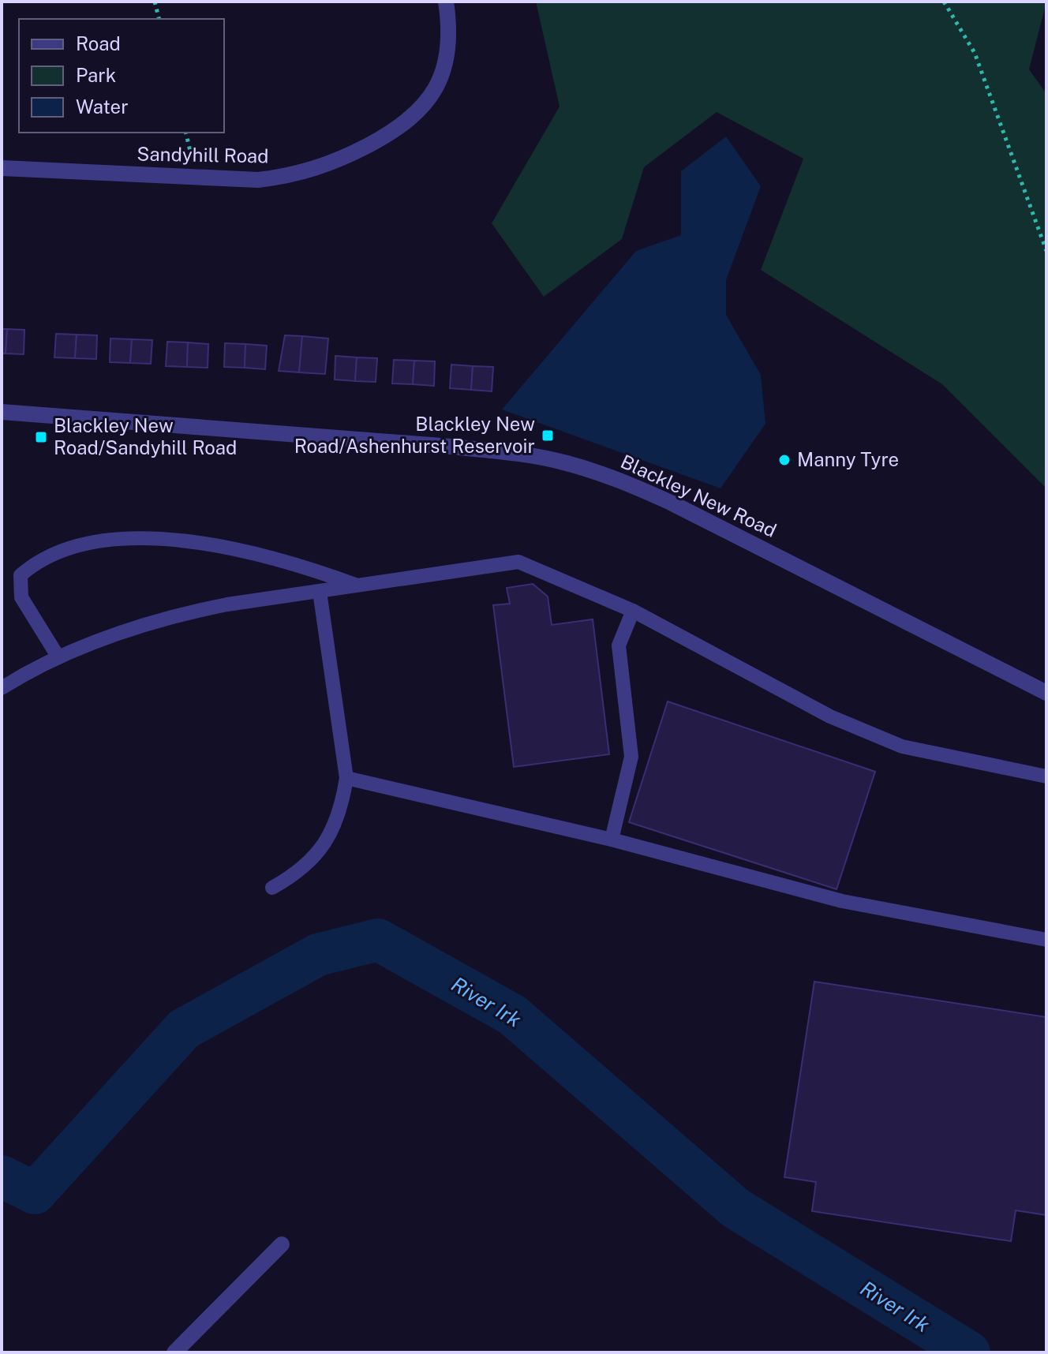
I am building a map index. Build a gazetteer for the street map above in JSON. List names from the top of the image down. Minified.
{"streets":{"street":["Sandyhill Road","Blackley New Road"]},"water":["River Irk"],"places":{"transit":["Blackley New Road/Ashenhurst Reservoir","Blackley New Road/Sandyhill Road"],"other":["Manny Tyre"]},"legend":["Road","Park","Water"]}
